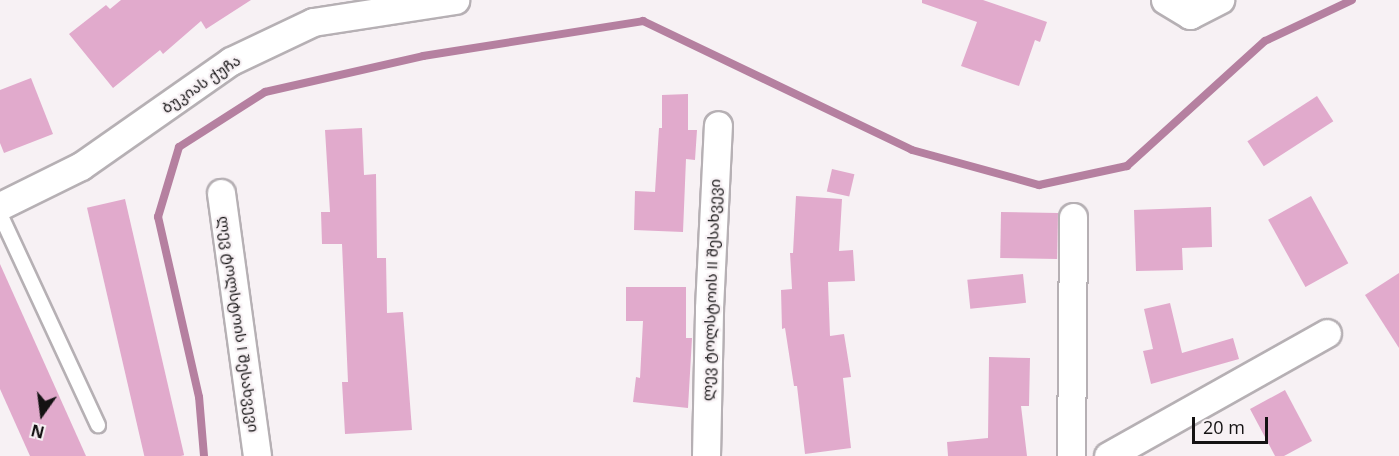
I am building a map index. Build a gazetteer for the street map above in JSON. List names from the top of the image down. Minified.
{"streets":{"street":["ბუკიას ქუჩა","ლევ ტოლსტოის II შესახვევი","ლევ ტოლსტოის I შესახვევი"]},"scale_bar":"20 m","north":"bottom"}
